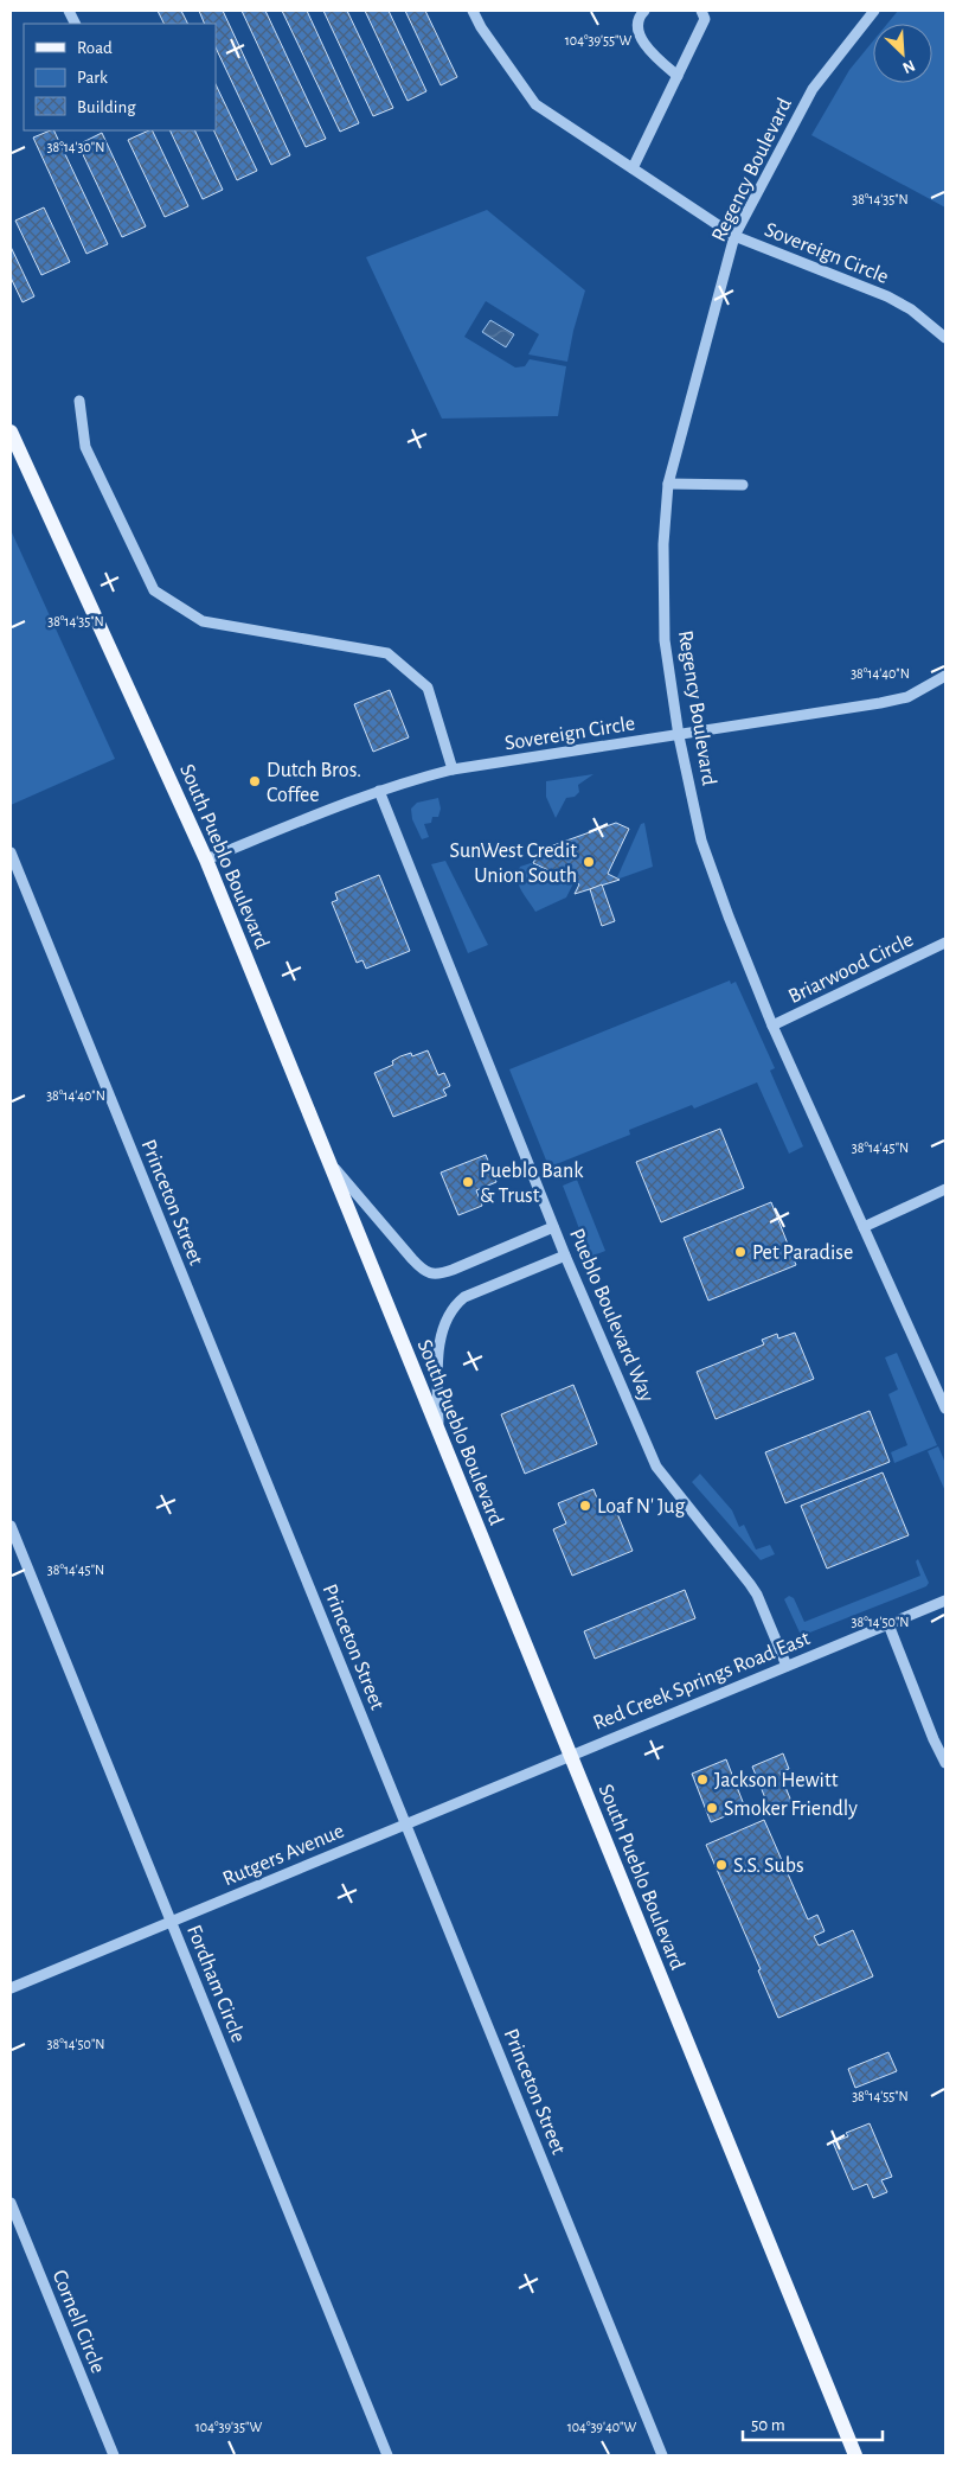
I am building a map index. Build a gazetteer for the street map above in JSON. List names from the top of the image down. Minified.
{"streets":{"main road":["South Pueblo Boulevard"],"street":["Regency Boulevard","Sovereign Circle","Briarwood Circle","Princeton Street","Pueblo Boulevard Way","Red Creek Springs Road East","Rutgers Avenue","Fordham Circle","Cornell Circle"]},"crossings":[["Regency Boulevard","Sovereign Circle"],["Regency Boulevard","Briarwood Circle"],["Sovereign Circle","South Pueblo Boulevard"],["Sovereign Circle","Pueblo Boulevard Way"],["South Pueblo Boulevard","Red Creek Springs Road East"],["South Pueblo Boulevard","Rutgers Avenue"],["Princeton Street","Rutgers Avenue"],["Pueblo Boulevard Way","Red Creek Springs Road East"],["Red Creek Springs Road East","Rutgers Avenue"],["Rutgers Avenue","Fordham Circle"]],"places":["Dutch Bros. Coffee","SunWest Credit Union South","Pueblo Bank & Trust","Pet Paradise","Loaf N' Jug","Jackson Hewitt","Smoker Friendly","S.S. Subs"],"legend":["Road","Park","Building"],"scale_bar":"50 m","north":"bottom right","coordinates":["104°39'55\"W","38°14'30\"N","38°14'35\"N","38°14'40\"N","38°14'45\"N","38°14'50\"N","38°14'55\"N","104°39'35\"W","104°39'40\"W"]}
